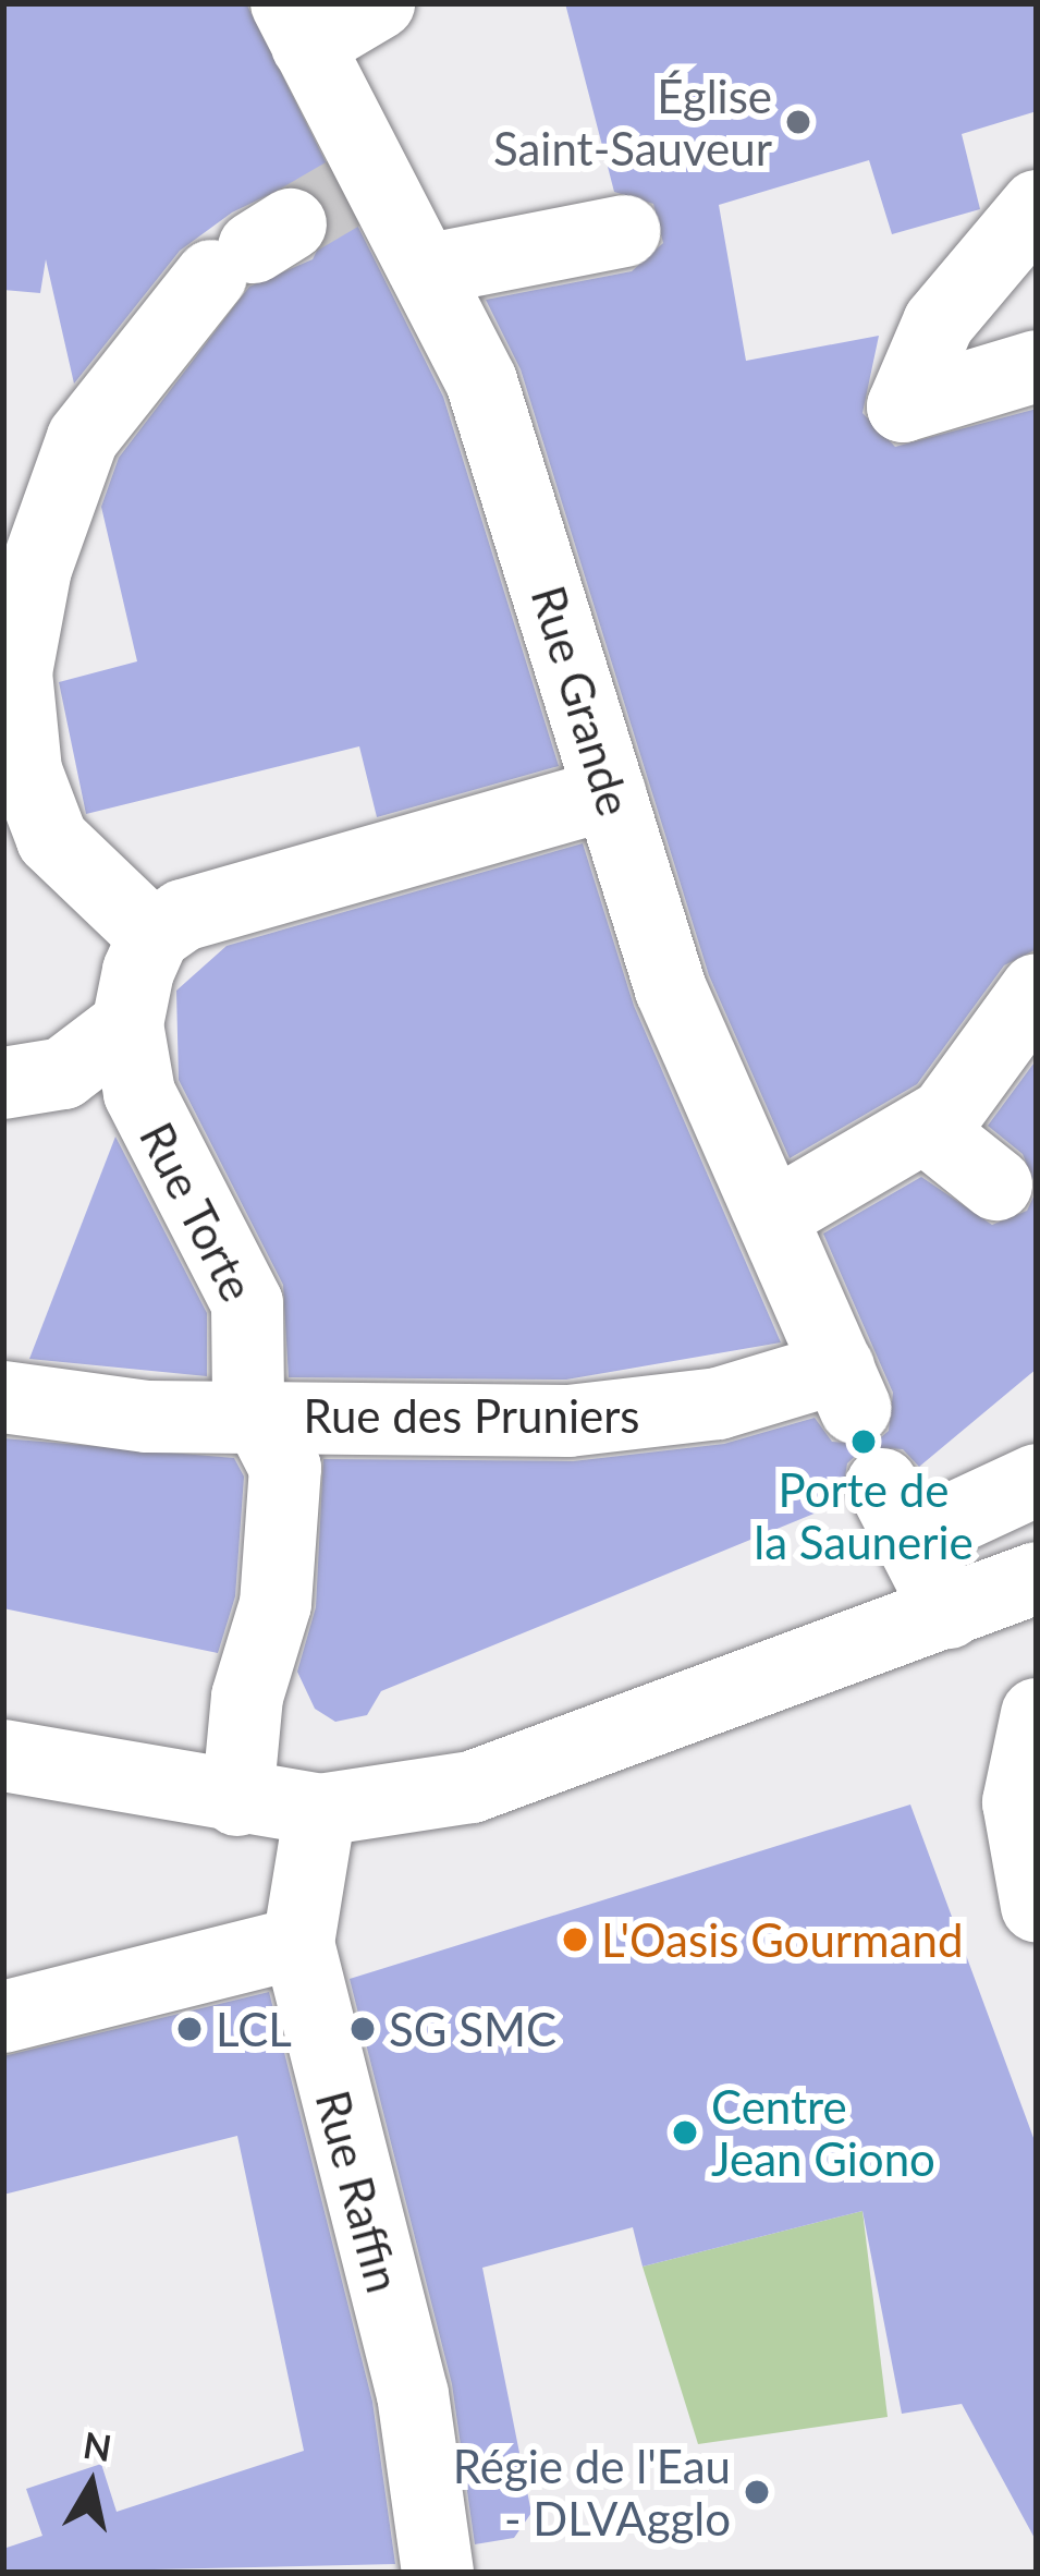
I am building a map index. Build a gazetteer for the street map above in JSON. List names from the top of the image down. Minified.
{"streets":{"street":["Rue Grande","Rue Torte","Rue des Pruniers","Rue Raffin"]},"crossings":[["Rue Grande","Rue des Pruniers"],["Rue Torte","Rue des Pruniers"]],"places":["Église Saint-Sauveur","Porte de la Saunerie","L'Oasis Gourmand","LCL","SG SMC","Centre Jean Giono","Régie de l'Eau - DLVAgglo"],"north":"top"}
